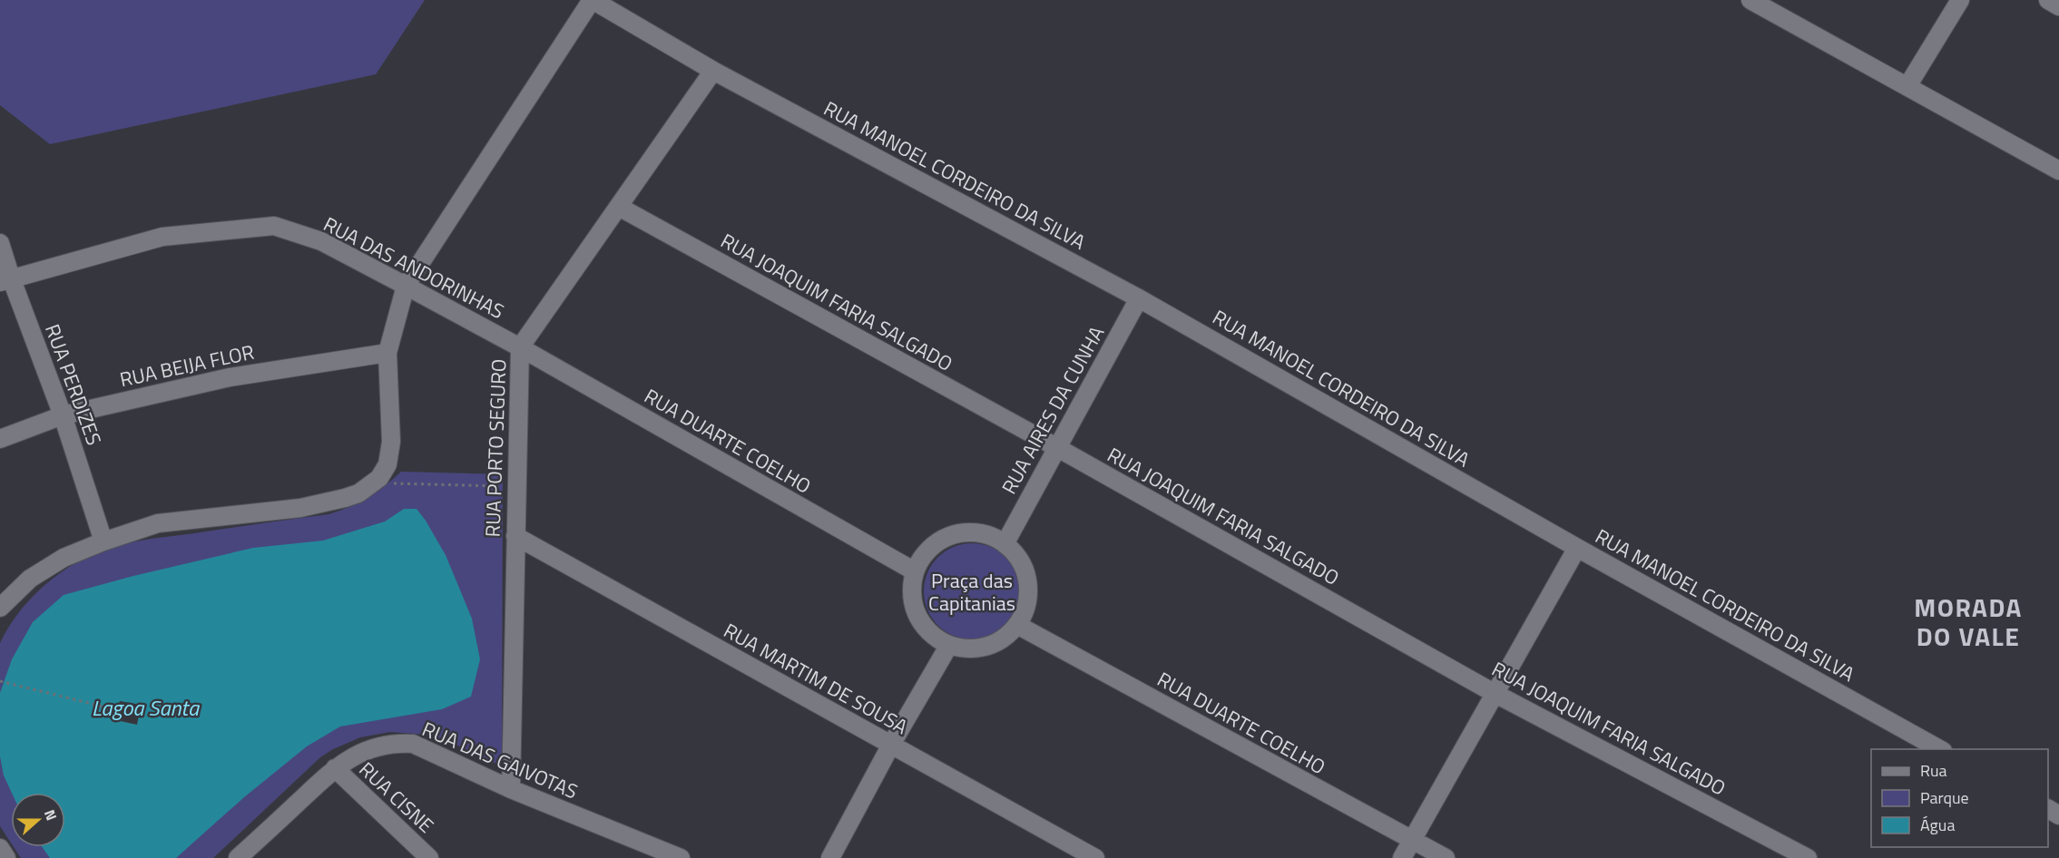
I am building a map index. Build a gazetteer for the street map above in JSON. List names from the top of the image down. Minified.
{"streets":{"street":["RUA MANOEL CORDEIRO DA SILVA","RUA DAS ANDORINHAS","RUA JOAQUIM FARIA SALGADO","RUA BEIJA FLOR","RUA PERDIZES","RUA AIRES DA CUNHA","RUA DUARTE COELHO","RUA PORTO SEGURO","RUA MARTIM DE SOUSA","RUA DAS GAIVOTAS","RUA CISNE"]},"crossings":[["RUA MANOEL CORDEIRO DA SILVA","RUA AIRES DA CUNHA"],["RUA MANOEL CORDEIRO DA SILVA","RUA PORTO SEGURO"],["RUA DAS ANDORINHAS","RUA PERDIZES"],["RUA DAS ANDORINHAS","RUA DUARTE COELHO"],["RUA DAS ANDORINHAS","RUA PORTO SEGURO"],["RUA JOAQUIM FARIA SALGADO","RUA AIRES DA CUNHA"],["RUA JOAQUIM FARIA SALGADO","RUA PORTO SEGURO"],["RUA BEIJA FLOR","RUA PERDIZES"],["RUA AIRES DA CUNHA","RUA DUARTE COELHO"],["RUA DUARTE COELHO","RUA PORTO SEGURO"],["RUA PORTO SEGURO","RUA MARTIM DE SOUSA"],["RUA PORTO SEGURO","RUA DAS GAIVOTAS"],["RUA DAS GAIVOTAS","RUA CISNE"]],"districts":["MORADA DO VALE"],"water":["Lagoa Santa"],"parks":["Praça das Capitanias"],"legend":["Rua","Parque","Água"],"north":"right"}
